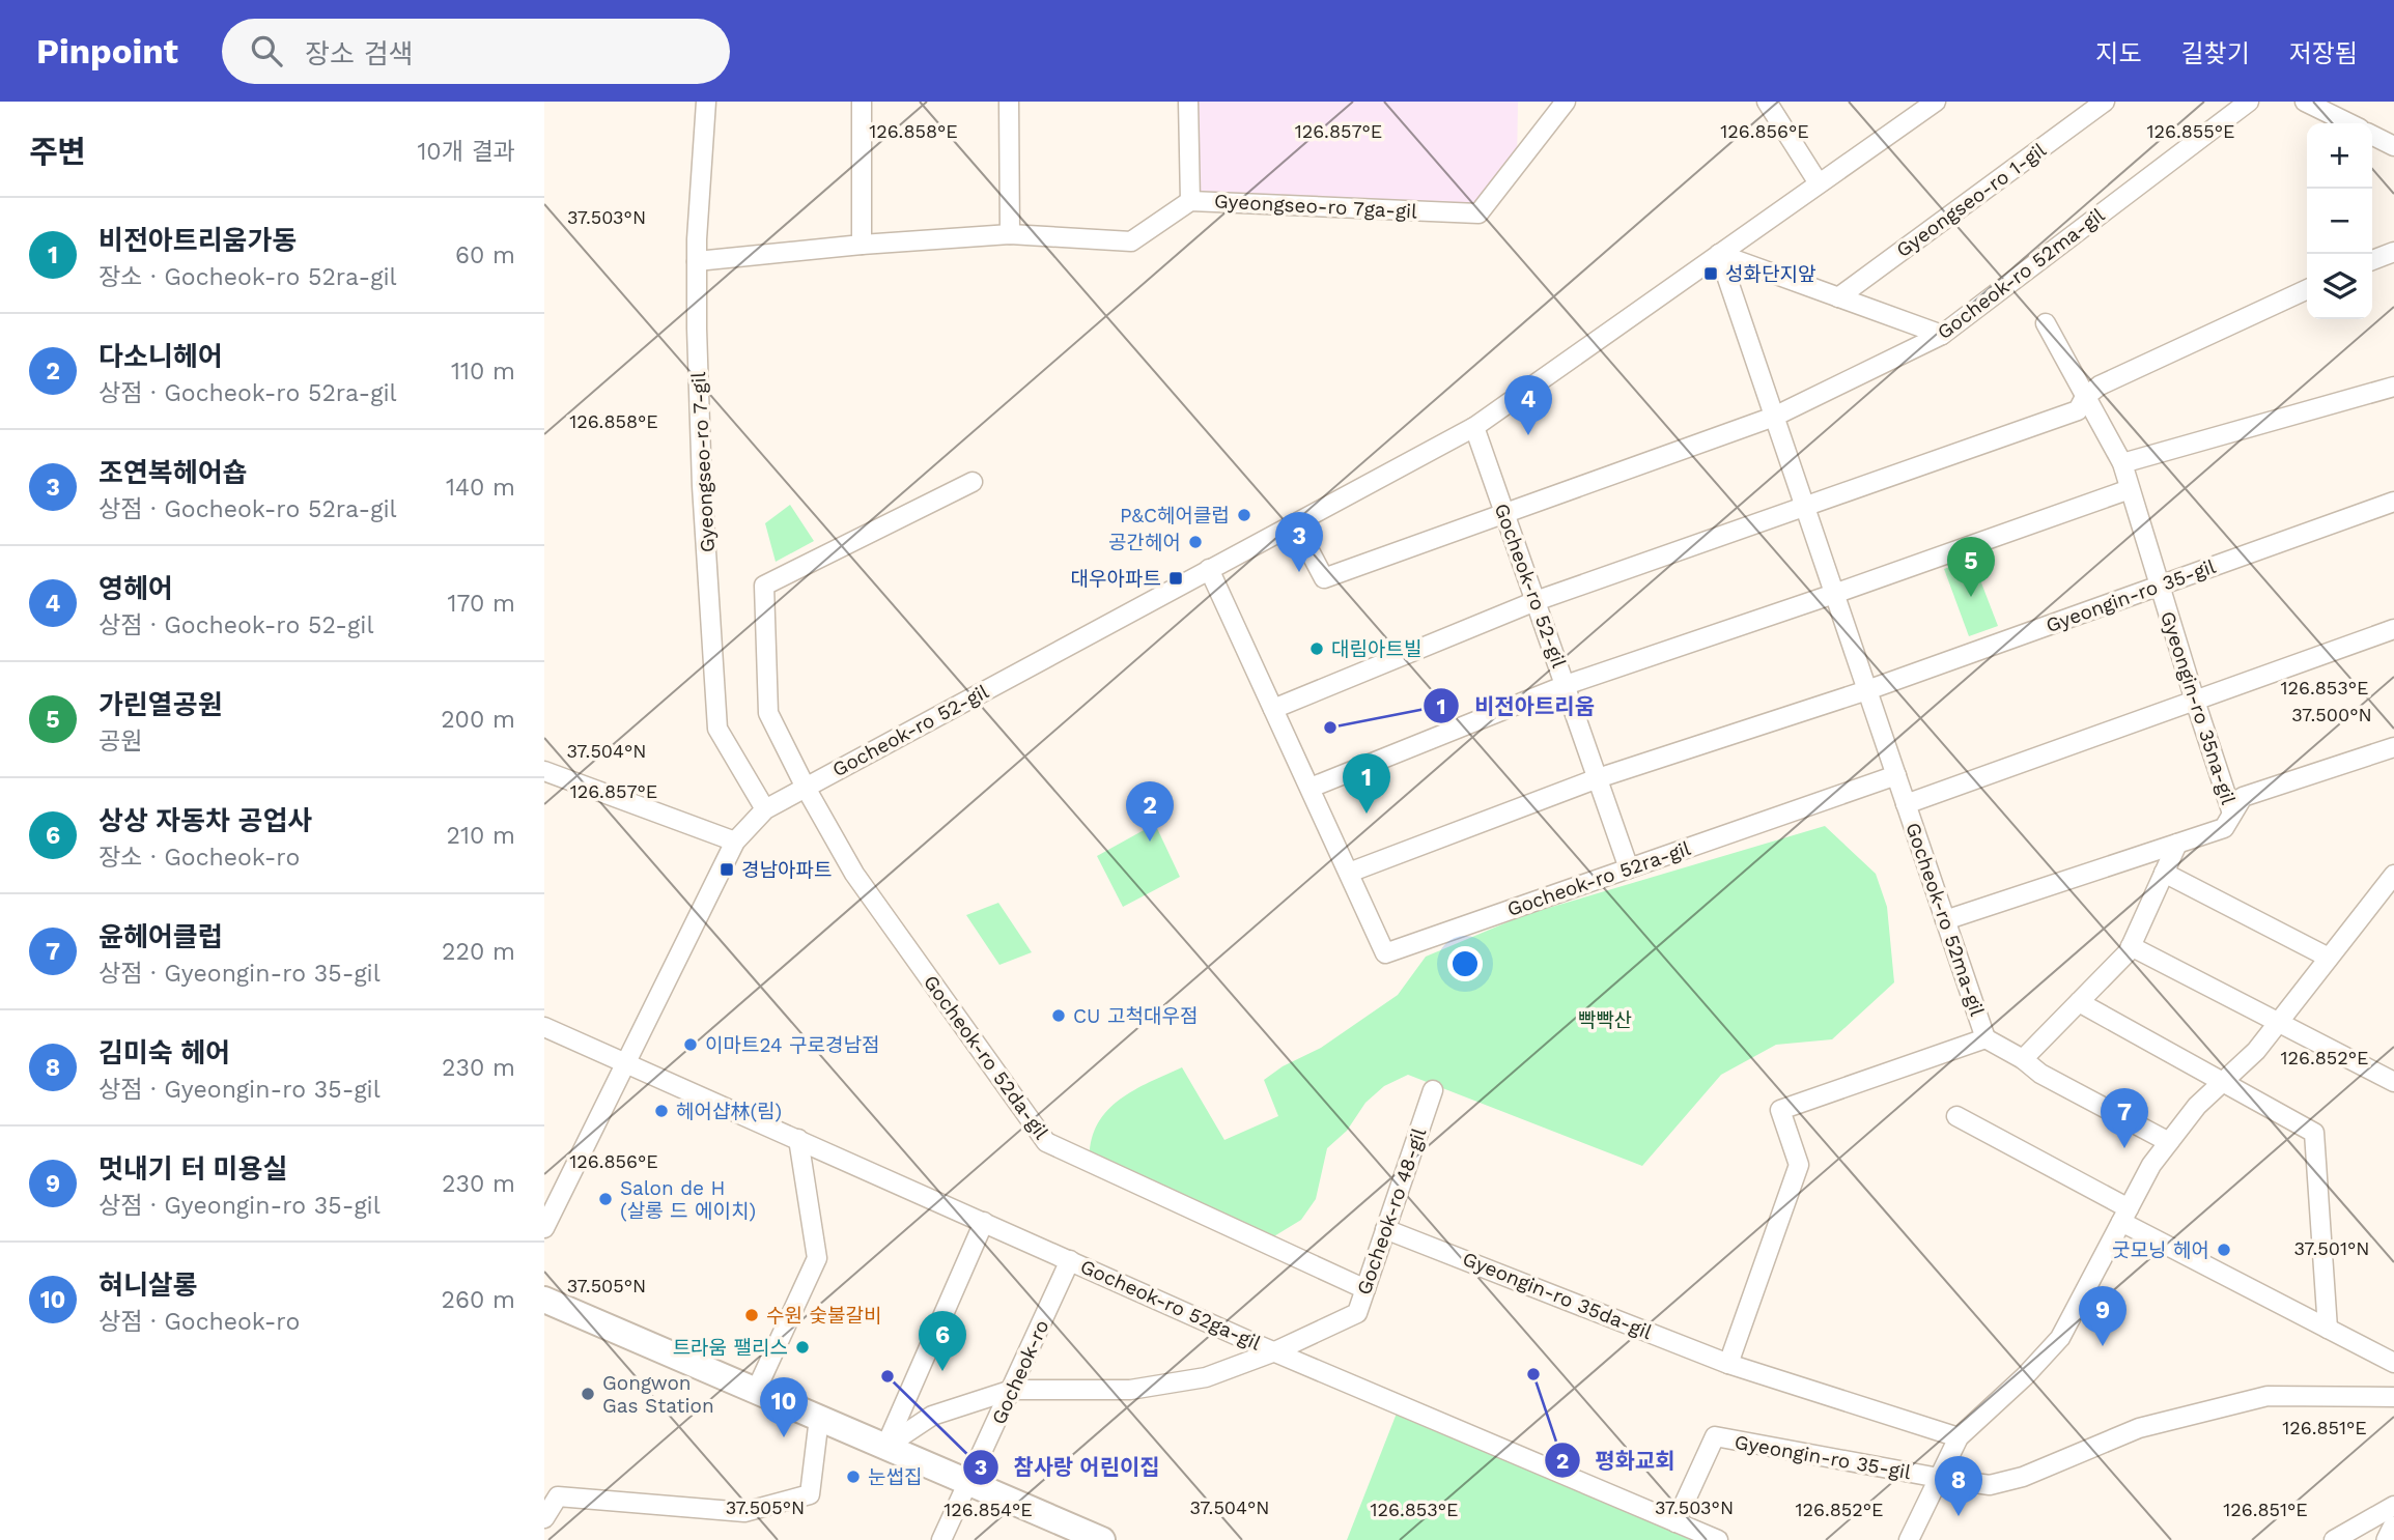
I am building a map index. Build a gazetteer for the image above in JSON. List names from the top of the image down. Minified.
{"streets":{"street":["Gyeongseo-ro 1-gil","Gyeongseo-ro 7ga-gil","Gocheok-ro 52ma-gil","Gyeongseo-ro 7-gil","Gocheok-ro 52-gil","Gyeongin-ro 35-gil","Gyeongin-ro 35na-gil","Gocheok-ro 52ra-gil","Gocheok-ro 52da-gil","Gocheok-ro 48-gil","Gyeongin-ro 35da-gil","Gocheok-ro 52ga-gil","Gocheok-ro"]},"crossings":[["Gyeongseo-ro 7ga-gil","Gyeongseo-ro 7-gil"],["Gocheok-ro 52ma-gil","Gocheok-ro 52-gil"],["Gocheok-ro 52ma-gil","Gyeongin-ro 35-gil"],["Gocheok-ro 52ma-gil","Gyeongin-ro 35na-gil"],["Gocheok-ro 52ma-gil","Gocheok-ro 52ra-gil"],["Gocheok-ro 52ma-gil","Gyeongin-ro 35da-gil"],["Gyeongseo-ro 7-gil","Gocheok-ro 52-gil"],["Gocheok-ro 52-gil","Gocheok-ro 52ra-gil"],["Gocheok-ro 52-gil","Gocheok-ro 52da-gil"],["Gocheok-ro 52-gil","Gocheok-ro 52ga-gil"],["Gyeongin-ro 35-gil","Gyeongin-ro 35na-gil"],["Gyeongin-ro 35-gil","Gyeongin-ro 35da-gil"],["Gyeongin-ro 35-gil","Gocheok-ro 52ga-gil"],["Gocheok-ro 52da-gil","Gocheok-ro 48-gil"],["Gocheok-ro 48-gil","Gyeongin-ro 35da-gil"],["Gocheok-ro 48-gil","Gocheok-ro 52ga-gil"],["Gocheok-ro 48-gil","Gocheok-ro"],["Gocheok-ro 52ga-gil","Gocheok-ro"]],"parks":["빡빡산"],"places":{"transit":["성화단지앞","대우아파트","경남아파트"],"other":["P&C헤어클럽","공간헤어","대림아트빌","비전아트리움","CU 고척대우점","이마트24 구로경남점","헤어샵林(림)","Salon de H (살롱 드 에이치)","굿모닝 헤어","수원 숯불갈비","트라움 팰리스","평화교회","참사랑 어린이집","Gongwon Gas Station","눈썹집"]},"page":{"header":"Pinpoint","search":"장소 검색","nav":["지도","길찾기","저장됨"],"heading":["주변","10개 결과"],"map_buttons":["+","−"],"list":[{"mark":"1","name":"비전아트리움가동","note":"장소 · Gocheok-ro 52ra-gil","value":"60 m"},{"mark":"2","name":"다소니헤어","note":"상점 · Gocheok-ro 52ra-gil","value":"110 m"},{"mark":"3","name":"조연복헤어숍","note":"상점 · Gocheok-ro 52ra-gil","value":"140 m"},{"mark":"4","name":"영헤어","note":"상점 · Gocheok-ro 52-gil","value":"170 m"},{"mark":"5","name":"가린열공원","note":"공원","value":"200 m"},{"mark":"6","name":"상상 자동차 공업사","note":"장소 · Gocheok-ro","value":"210 m"},{"mark":"7","name":"윤헤어클럽","note":"상점 · Gyeongin-ro 35-gil","value":"220 m"},{"mark":"8","name":"김미숙 헤어","note":"상점 · Gyeongin-ro 35-gil","value":"230 m"},{"mark":"9","name":"멋내기 터 미용실","note":"상점 · Gyeongin-ro 35-gil","value":"230 m"},{"mark":"10","name":"혀니살롱","note":"상점 · Gocheok-ro","value":"260 m"}],"pins":["4","3","5","1","2","7","9","6","10","8"]},"coordinates":["126.858°E","126.857°E","126.856°E","126.855°E","37.503°N","126.853°E","37.500°N","37.504°N","126.852°E","37.501°N","37.505°N","126.851°E","126.854°E"]}
